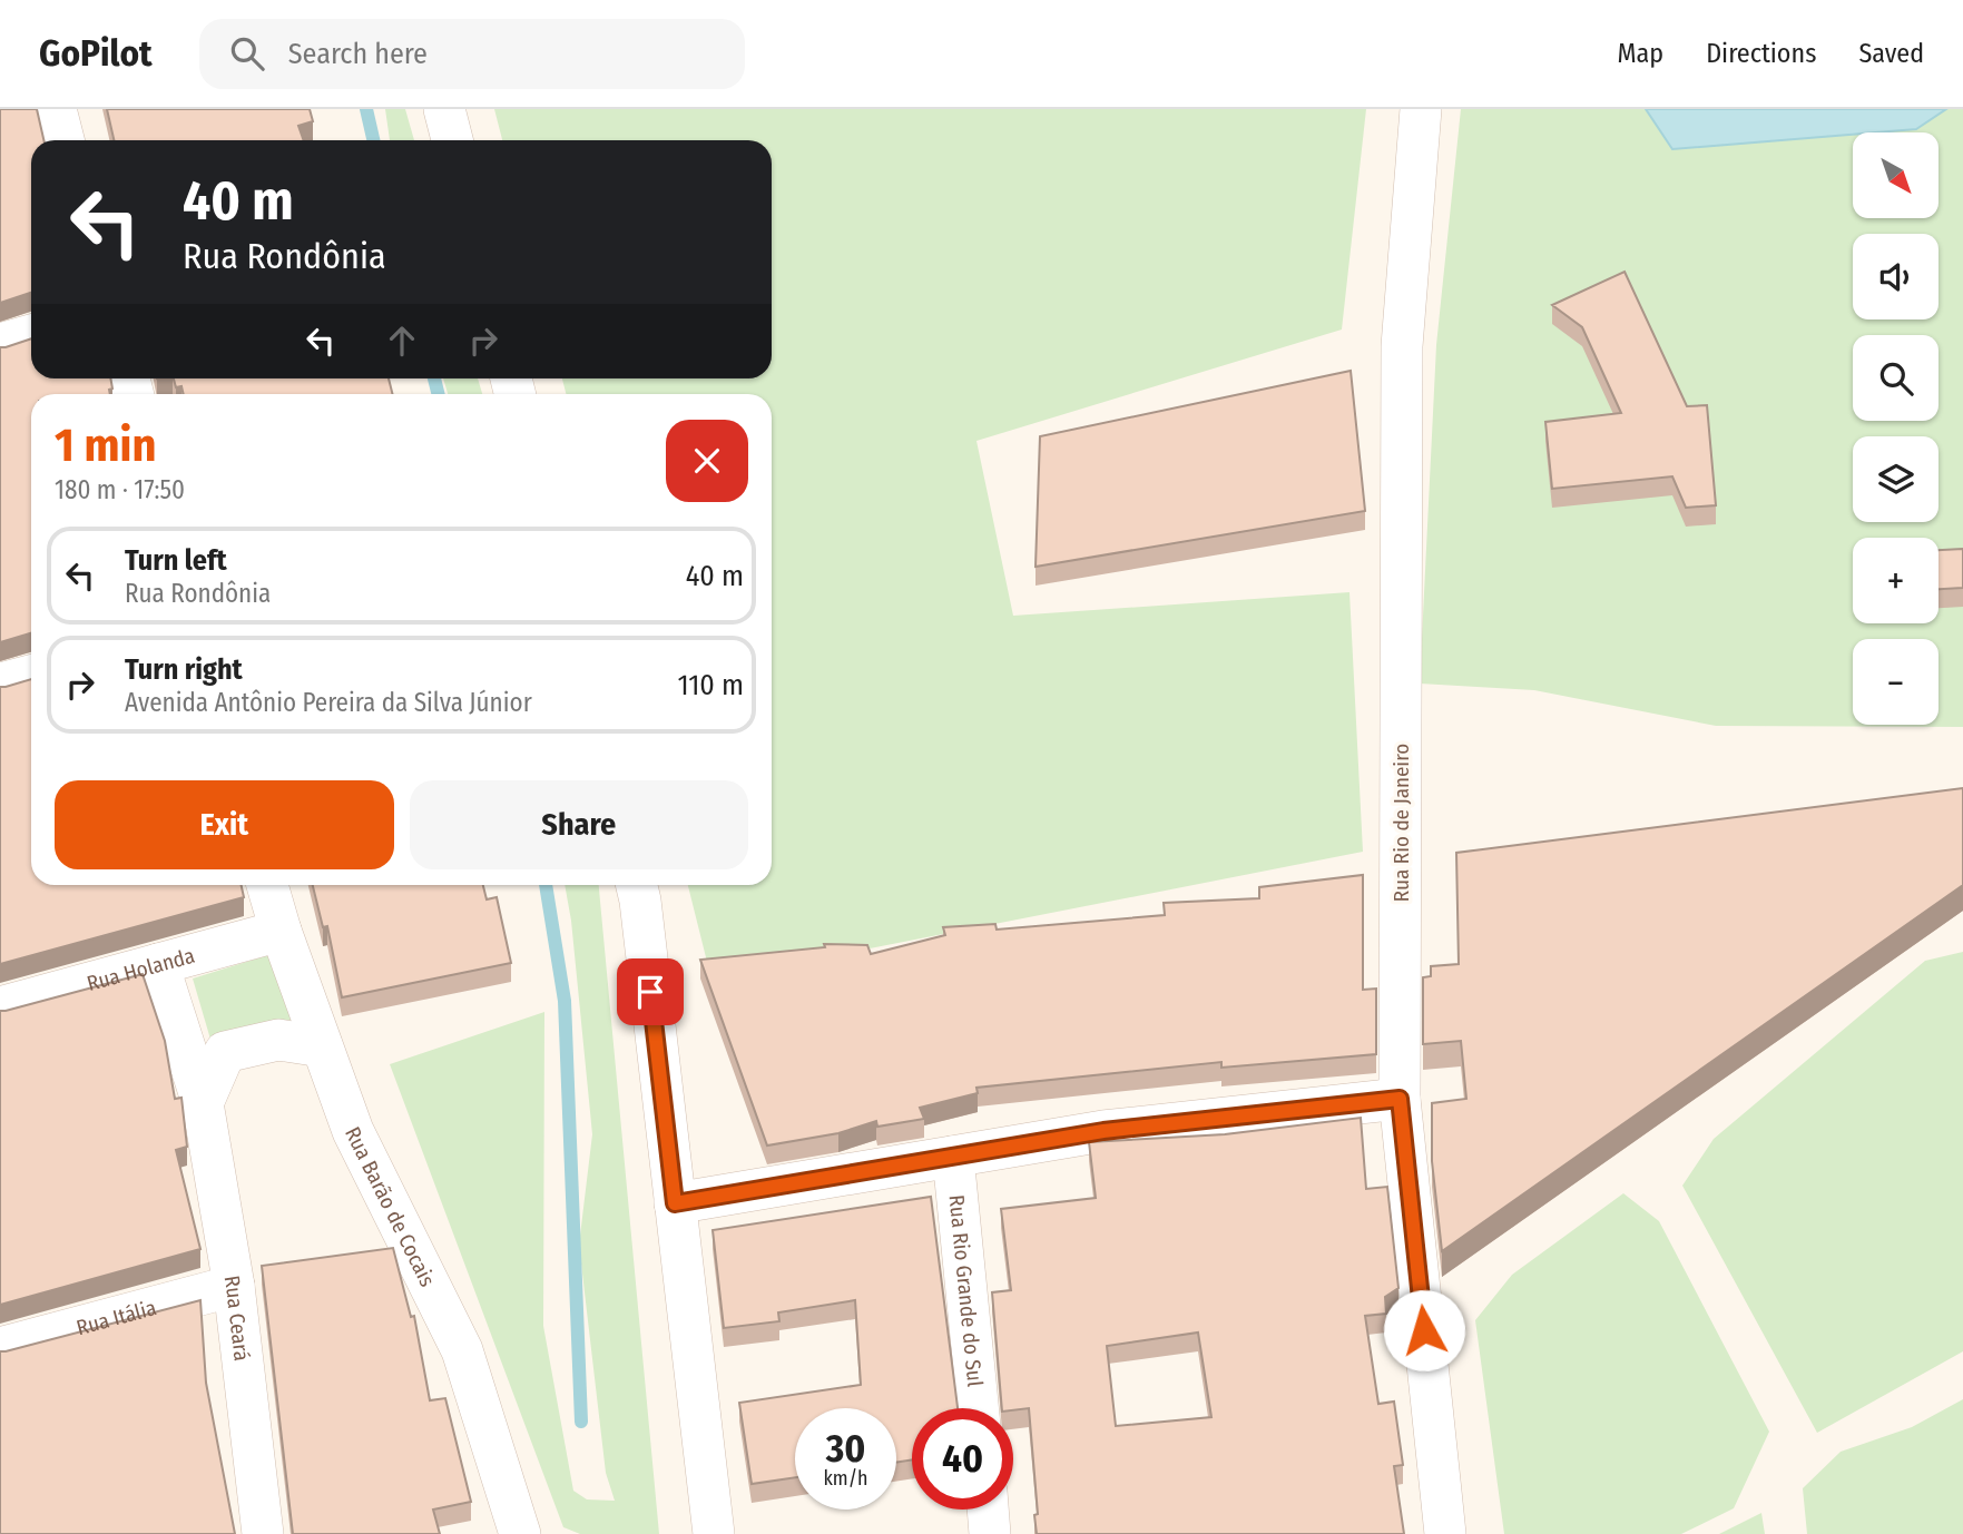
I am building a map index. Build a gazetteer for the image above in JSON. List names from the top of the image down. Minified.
{"streets":{"street":["Rua Rio de Janeiro","Rua Holanda","Rua Barão de Cocais","Rua Rio Grande do Sul","Rua Itália","Rua Ceará"]},"crossings":[["Rua Holanda","Rua Barão de Cocais"],["Rua Holanda","Rua Ceará"],["Rua Itália","Rua Ceará"]],"north":"bottom right","page":{"header":"GoPilot","search":"Search here","nav":["Map","Directions","Saved"],"map_buttons":["+","−"],"turn":["40 m","Rua Rondônia"],"heading":["1 min","180 m · 17:50"],"list":[{"name":"Turn left","note":"Rua Rondônia","value":"40 m"},{"name":"Turn right","note":"Avenida Antônio Pereira da Silva Júnior","value":"110 m"}],"buttons":["Exit","Share"],"speed":"30 km/h","limit":"40"}}
